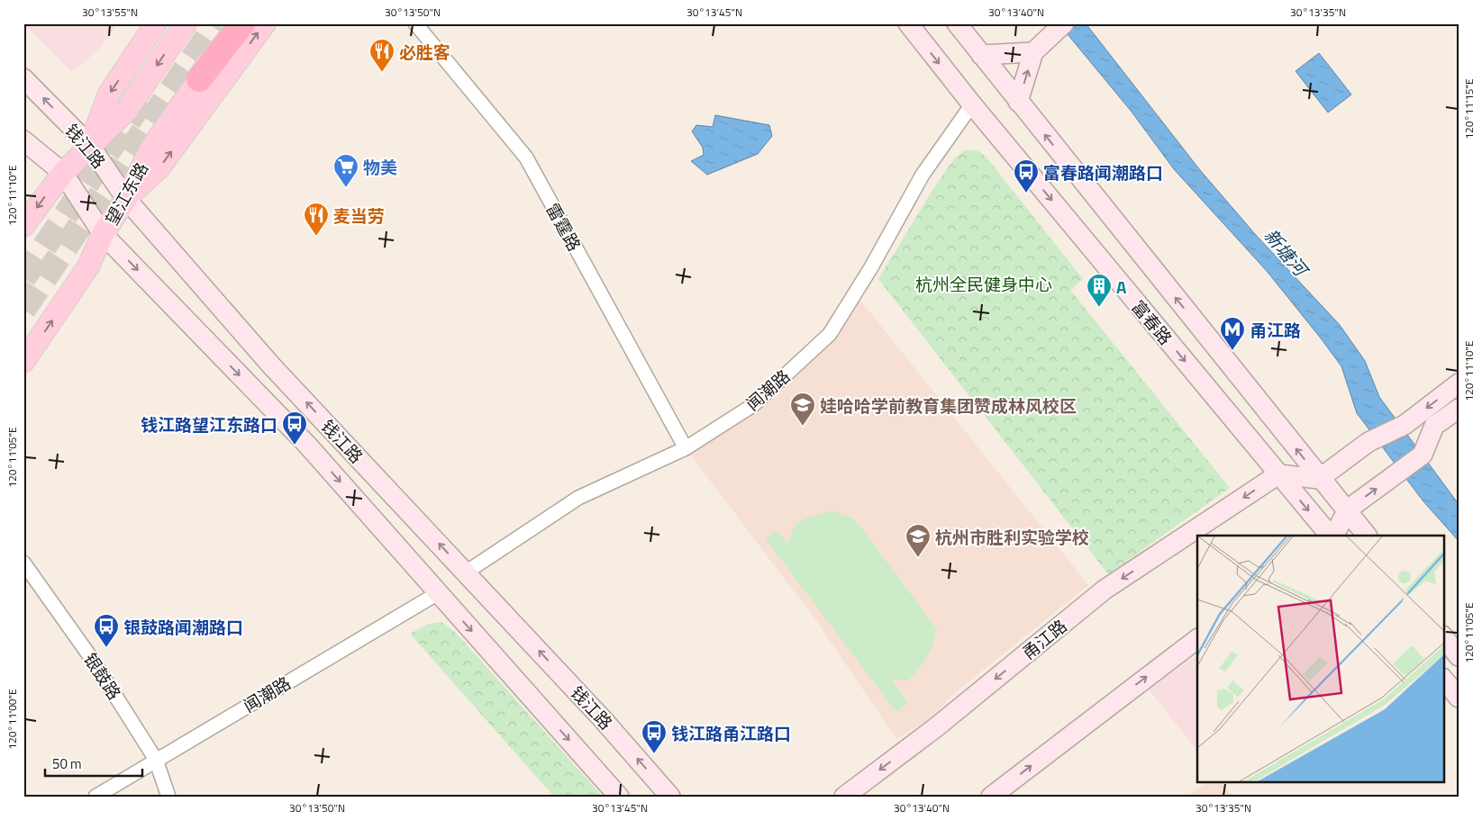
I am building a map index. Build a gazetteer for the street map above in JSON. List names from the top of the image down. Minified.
{"streets":{"main road":["钱江路","望江东路","富春路","甬江路"],"street":["雷霆路","闻潮路","银鼓路"]},"crossings":[["钱江路","望江东路"],["钱江路","闻潮路"],["雷霆路","闻潮路"],["富春路","闻潮路"],["富春路","甬江路"],["闻潮路","银鼓路"]],"one_way":["望江东路"],"water":["新塘河"],"parks":["杭州全民健身中心"],"places":{"restaurant":["必胜客","麦当劳"],"supermarket":["物美"],"bus stop":["富春路闻潮路口","钱江路望江东路口","银鼓路闻潮路口","钱江路甬江路口"],"building":["A"],"metro station":["甬江路"],"school or university":["娃哈哈学前教育集团赞成林风校区","杭州市胜利实验学校"]},"scale_bar":"50 m","coordinates":["30°13'55\"N","30°13'50\"N","30°13'45\"N","30°13'40\"N","30°13'35\"N","120°11'15\"E","120°11'10\"E","120°11'05\"E","120°11'00\"E"]}
